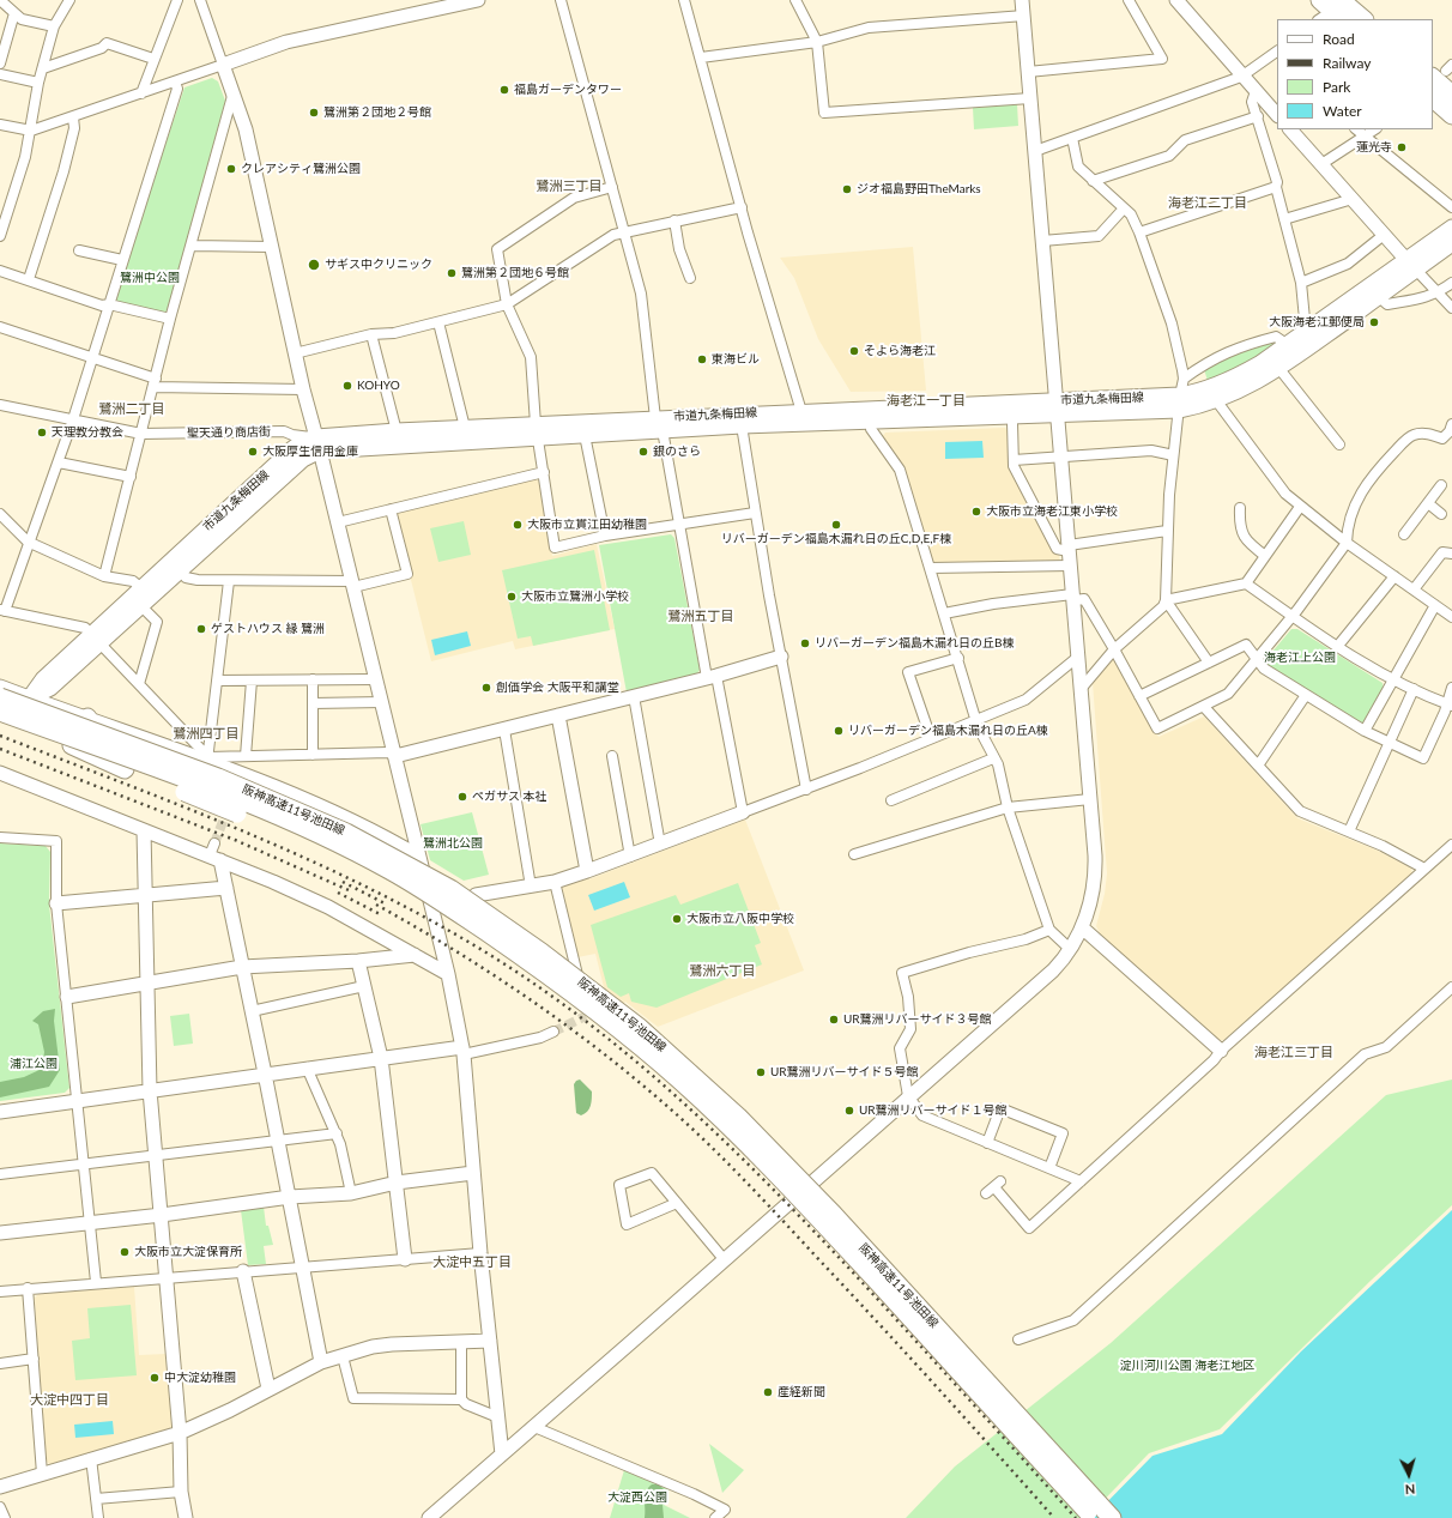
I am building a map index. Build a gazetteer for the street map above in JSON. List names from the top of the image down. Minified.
{"streets":{"highway":["阪神高速11号池田線"],"main road":["市道九条梅田線"],"street":["聖天通り商店街"]},"crossings":[["市道九条梅田線","聖天通り商店街"],["市道九条梅田線","阪神高速11号池田線"]],"districts":["鷺洲三丁目","海老江二丁目","海老江一丁目","鷺洲二丁目","鷺洲五丁目","鷺洲四丁目","鷺洲六丁目","海老江三丁目","大淀中五丁目","大淀中四丁目"],"parks":["鷺洲中公園","海老江上公園","鷺洲北公園","浦江公園","淀川河川公園 海老江地区","大淀西公園"],"places":["福島ガーデンタワー","鷺洲第２団地２号館","蓮光寺","クレアシティ鷺洲公園","ジオ福島野田TheMarks","サギス中クリニック","鷺洲第２団地６号館","大阪海老江郵便局","そよら海老江","東海ビル","KOHYO","天理教分教会","大阪厚生信用金庫","銀のさら","大阪市立海老江東小学校","大阪市立貫江田幼稚園","リバーガーデン福島木漏れ日の丘C,D,E,F棟","大阪市立鷺洲小学校","ゲストハウス 縁 鷺洲","リバーガーデン福島木漏れ日の丘B棟","創価学会 大阪平和講堂","リバーガーデン福島木漏れ日の丘A棟","ペガサス 本社","大阪市立八阪中学校","UR鷺洲リバーサイド３号館","UR鷺洲リバーサイド５号館","UR鷺洲リバーサイド１号館","大阪市立大淀保育所","中大淀幼稚園","産経新聞"],"legend":["Road","Railway","Park","Water"],"north":"bottom"}
